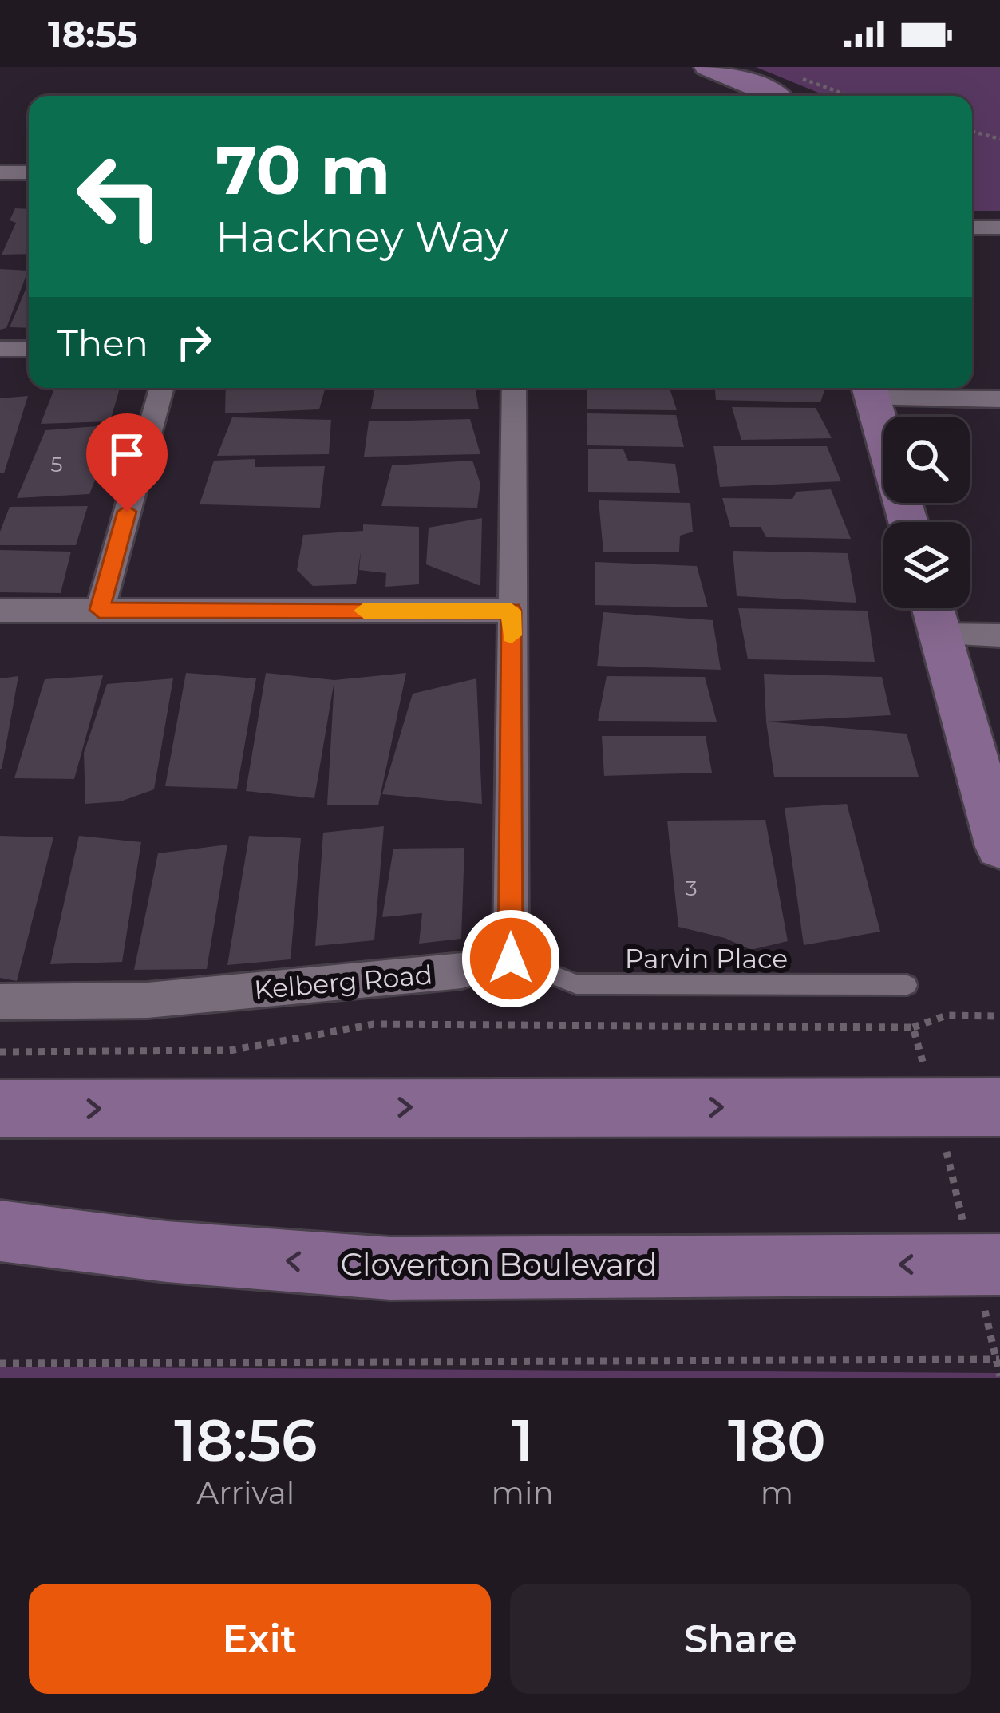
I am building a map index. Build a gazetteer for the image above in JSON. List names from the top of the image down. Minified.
{"streets":{"street":["Kelberg Road","Cloverton Boulevard"],"lane":["Parvin Place"]},"crossings":[["Parvin Place","Kelberg Road"]],"house_numbers":["5","3"],"page":{"status":"18:55","turn":["70 m","Hackney Way"],"then":"Then","eta":["18:56","Arrival","1","min","180","m"],"buttons":["Exit","Share"]}}
